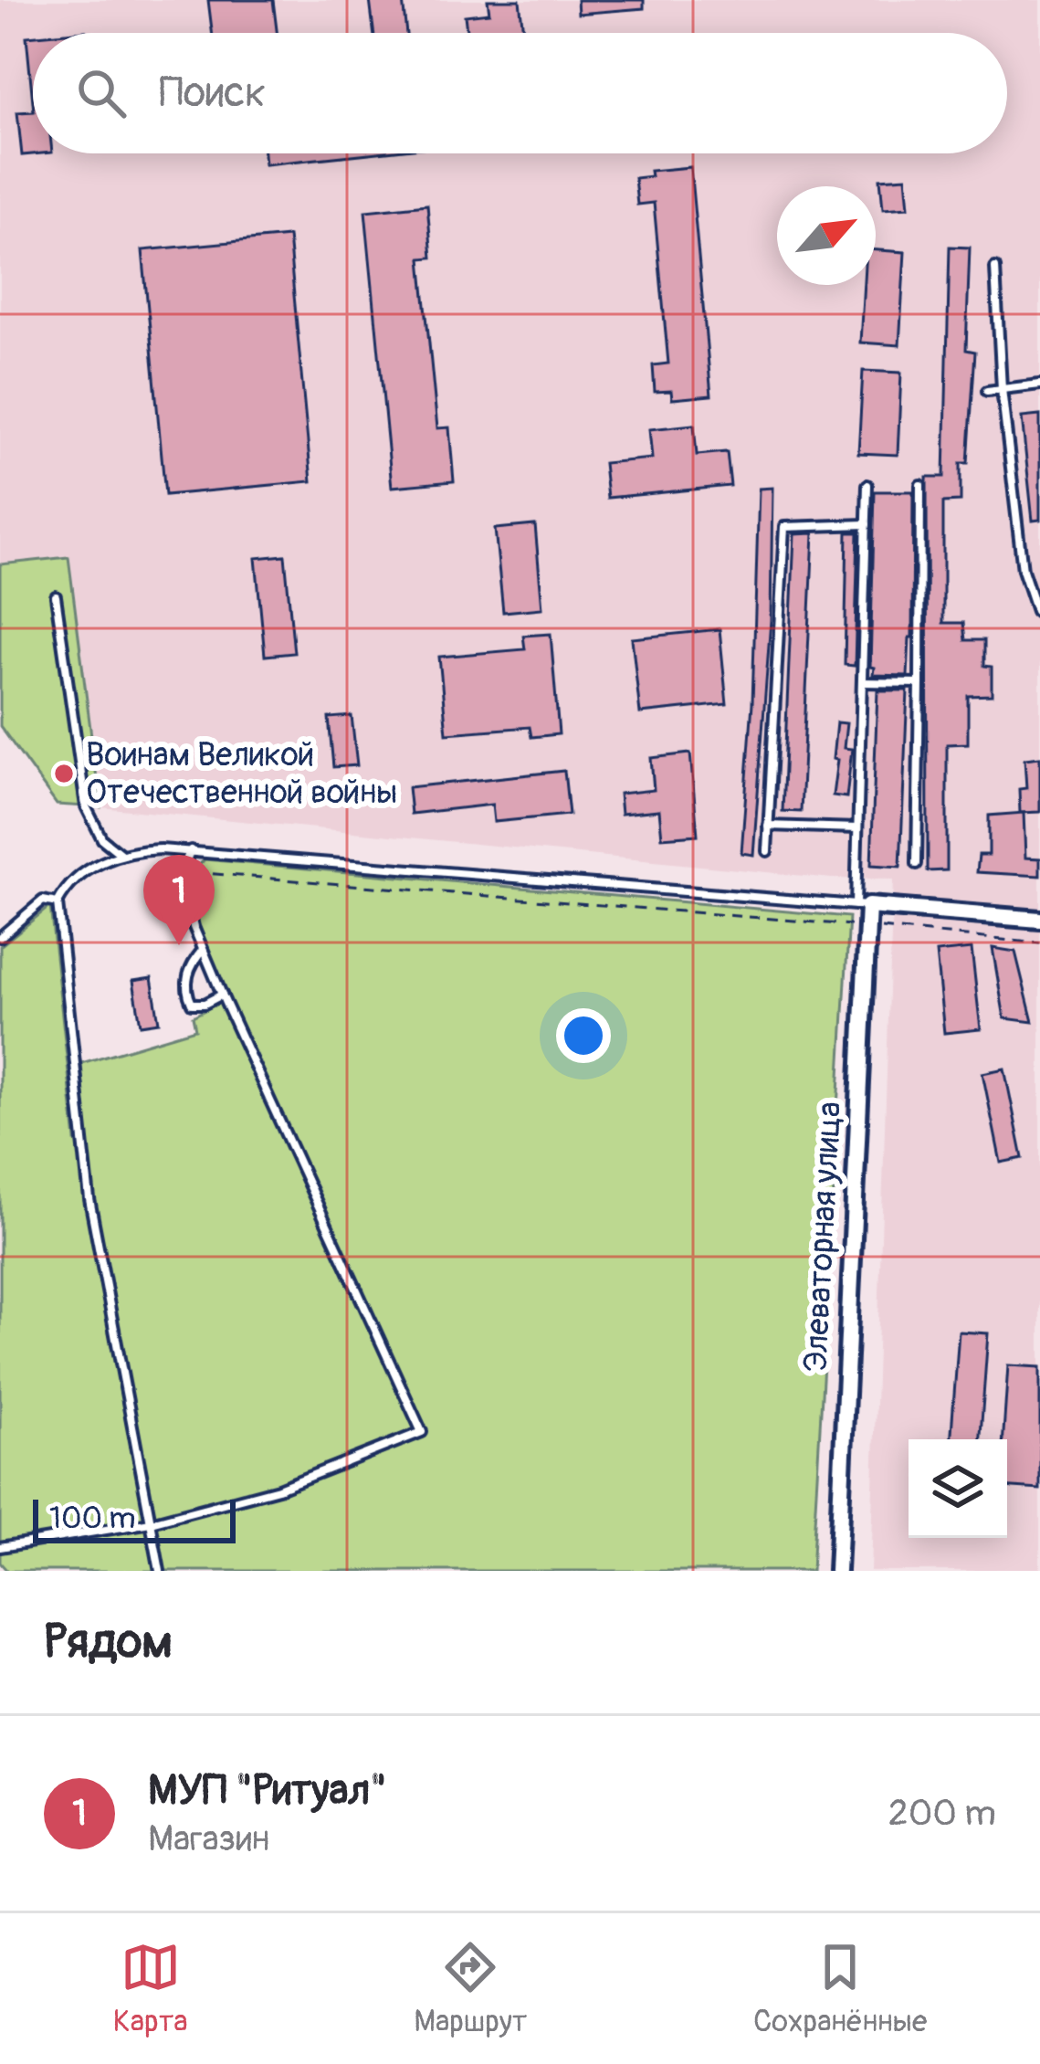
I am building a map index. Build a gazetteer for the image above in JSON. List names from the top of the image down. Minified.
{"streets":{"street":["Элеваторная улица"]},"places":["Воинам Великой Отечественной войны"],"scale_bar":"100 m","north":"top right","page":{"search":"Поиск","pins":"1","scale":"100 m","heading":"Рядом","list":[{"mark":"1","name":"МУП \"Ритуал\"","note":"Магазин","value":"200 m"}],"nav":["Карта","Маршрут","Сохранённые"]}}
